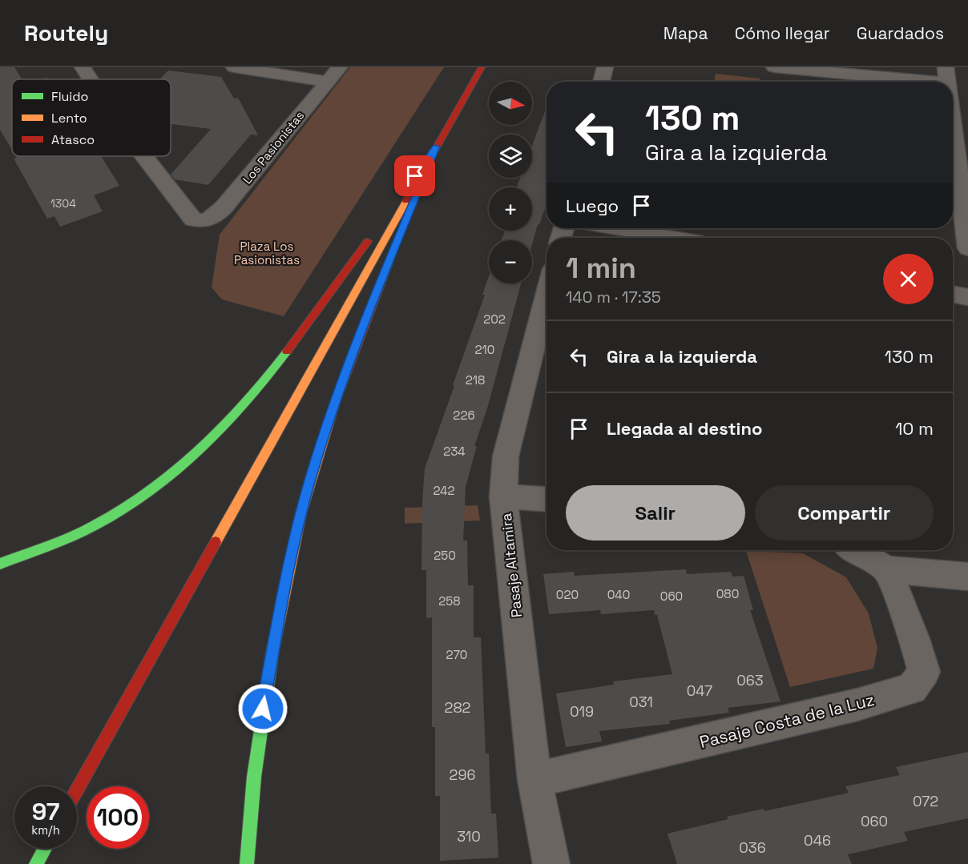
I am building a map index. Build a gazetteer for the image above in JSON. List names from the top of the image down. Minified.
{"streets":{"street":["Los Pasionistas","Pasaje Altamira","Pasaje Costa de la Luz"]},"crossings":[["Pasaje Altamira","Pasaje Costa de la Luz"]],"parks":["Plaza Los Pasionistas"],"house_numbers":["1304","202","210","218","226","234","242","250","080","020","040","060","258","270","063","047","031","282","019","296","072","060","310","046","036"],"legend":["Fluido","Lento","Atasco"],"north":"right","page":{"header":"Routely","nav":["Mapa","Cómo llegar","Guardados"],"map_buttons":["+","−"],"turn":["130 m","Gira a la izquierda"],"then":"Luego","heading":["1 min","140 m · 17:35"],"list":[{"name":"Gira a la izquierda","value":"130 m"},{"name":"Llegada al destino","value":"10 m"}],"buttons":["Salir","Compartir"],"speed":"97 km/h","limit":"100"}}
